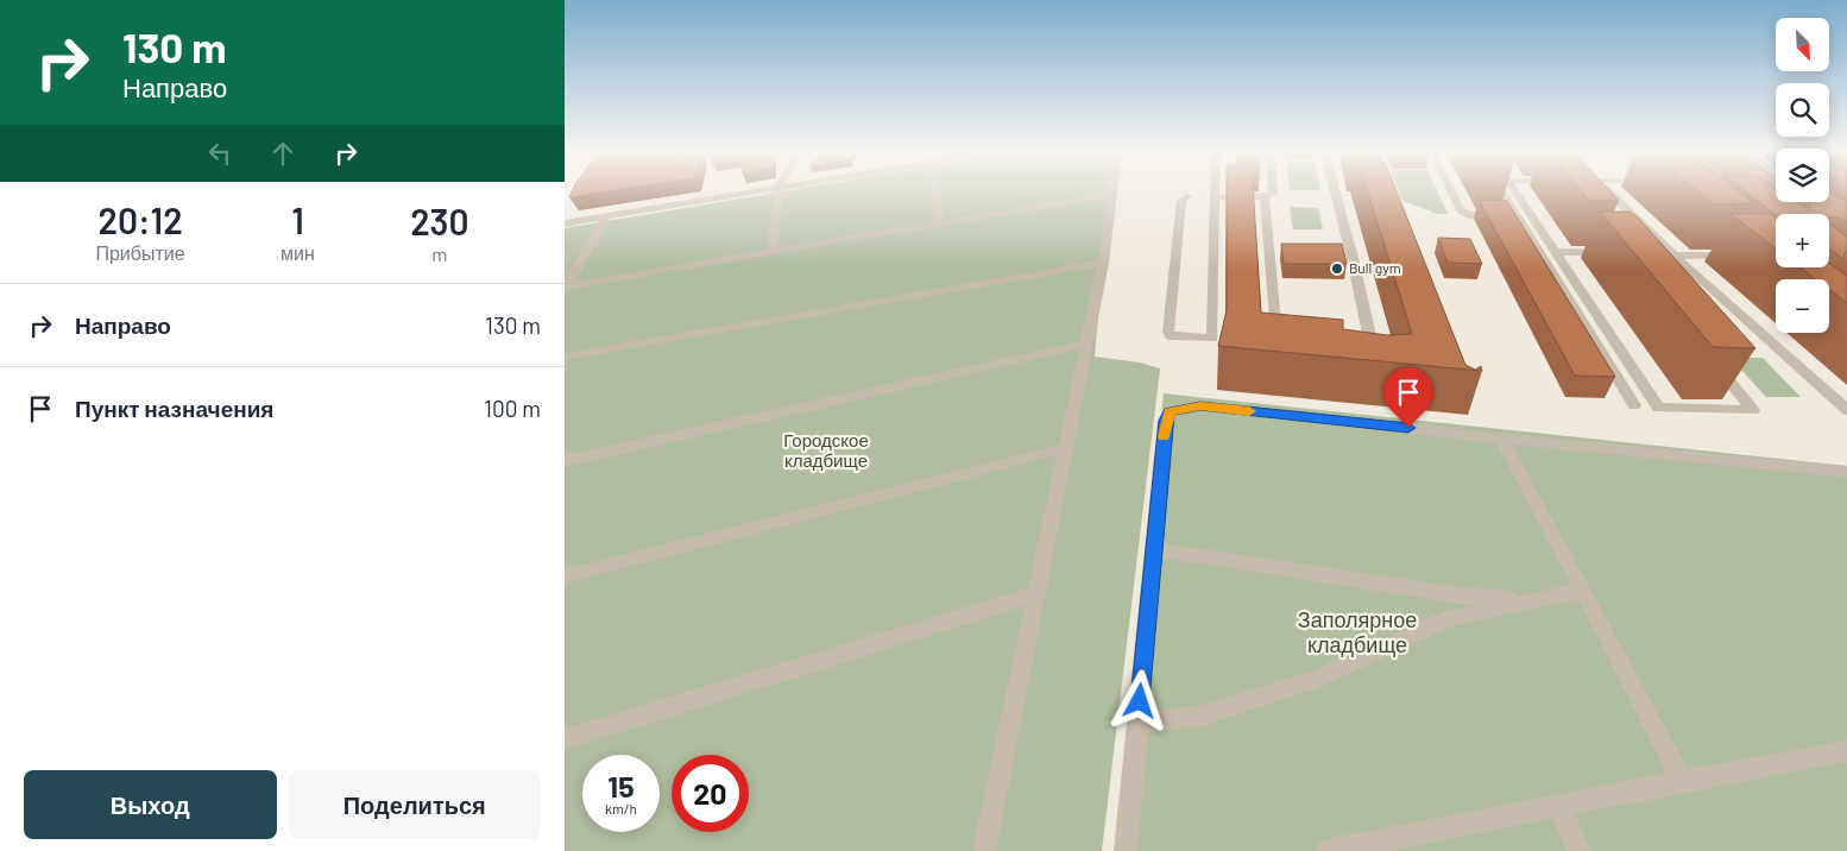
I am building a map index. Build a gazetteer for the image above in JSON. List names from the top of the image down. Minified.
{"parks":["Городское кладбище","Заполярное кладбище"],"places":["Bull gym"],"north":"bottom right","page":{"turn":["130 m","Направо"],"map_buttons":["+","−"],"eta":["20:12","Прибытие","1","мин","230","m"],"list":[{"name":"Направо","value":"130 m"},{"name":"Пункт назначения","value":"100 m"}],"speed":"15 km/h","limit":"20","buttons":["Выход","Поделиться"]}}
